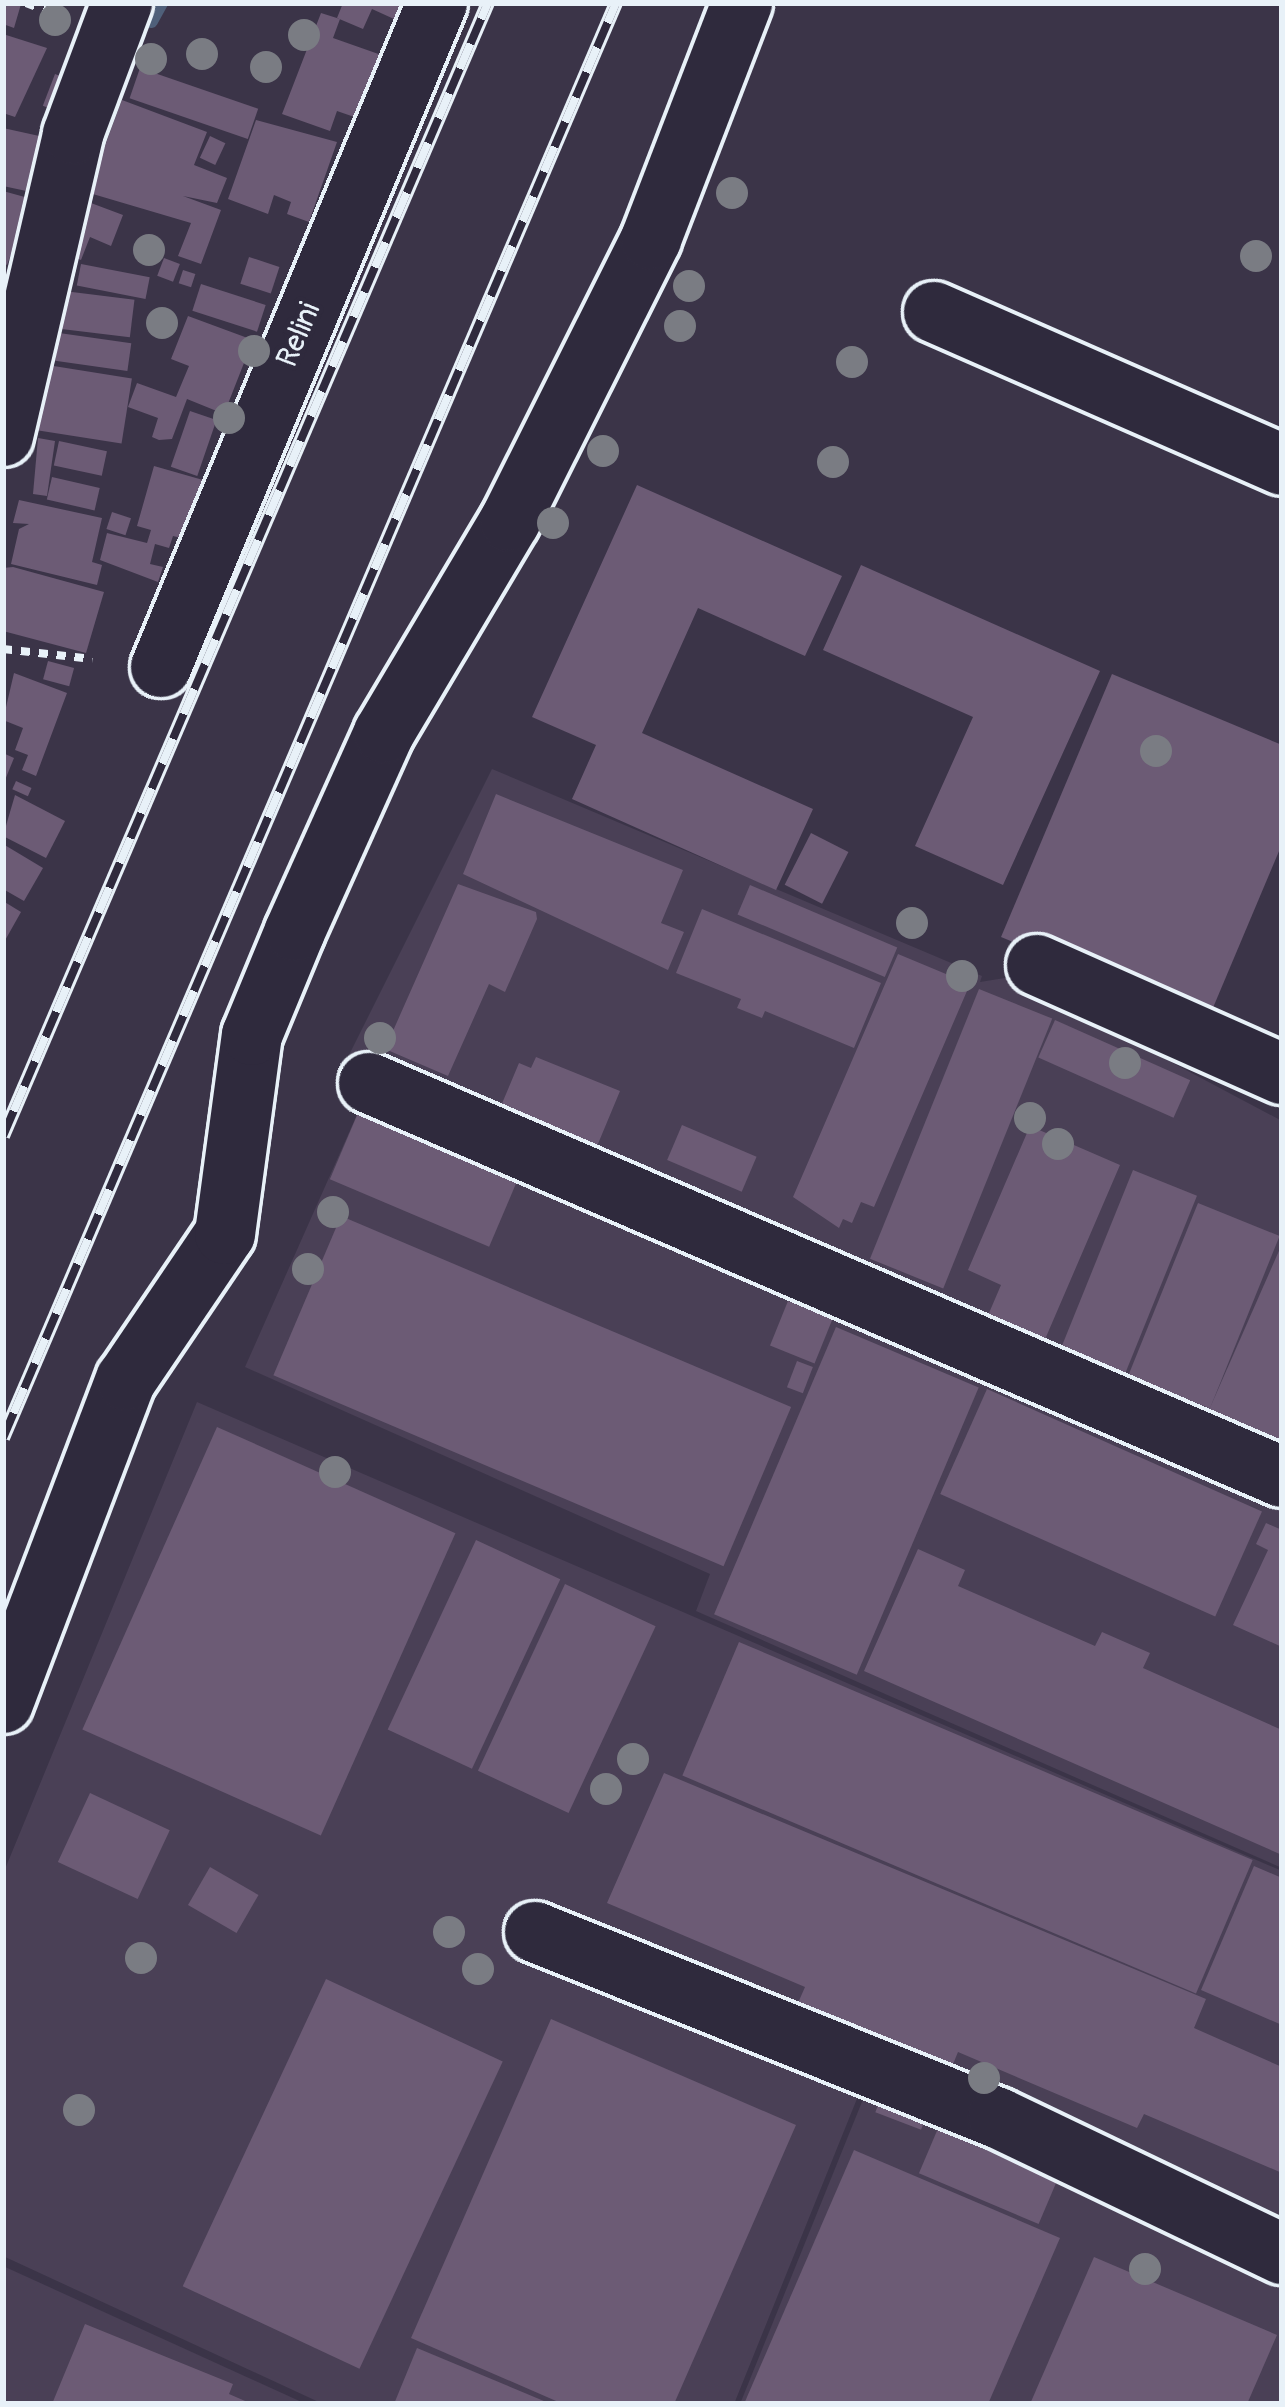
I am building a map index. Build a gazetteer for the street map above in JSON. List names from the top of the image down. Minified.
{"streets":{"street":["Relini"]}}
